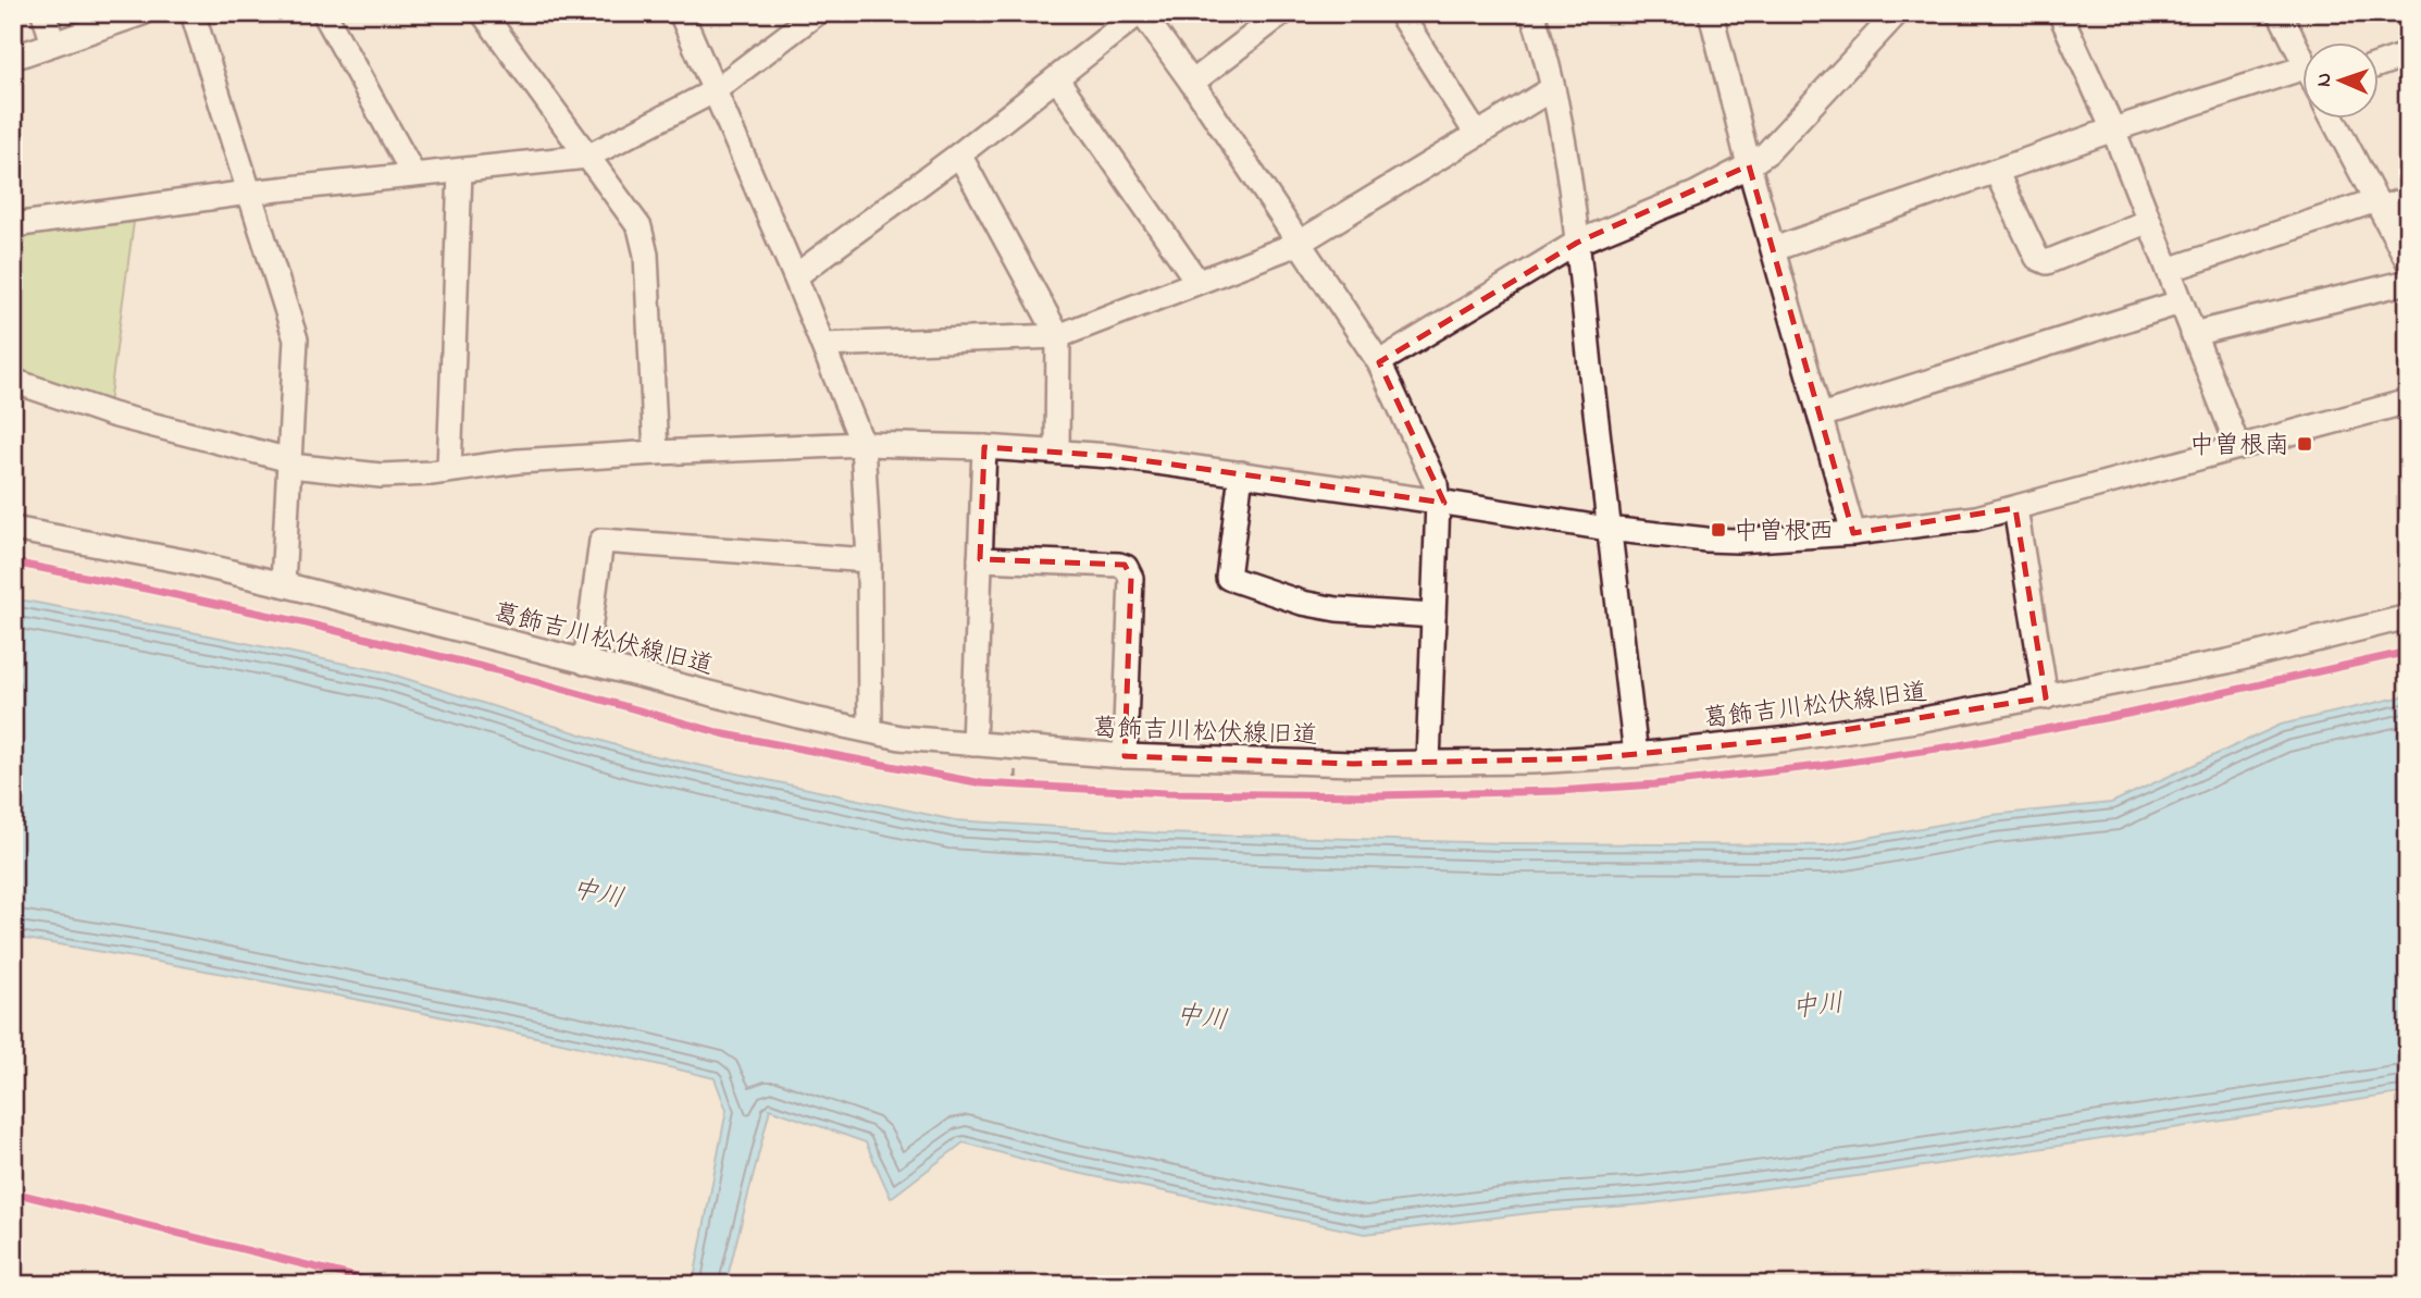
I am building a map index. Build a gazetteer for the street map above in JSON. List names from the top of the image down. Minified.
{"streets":{"street":["葛飾吉川松伏線旧道"]},"water":["中川"],"places":{"transit":["中曽根南","中曽根西"]},"north":"left"}
